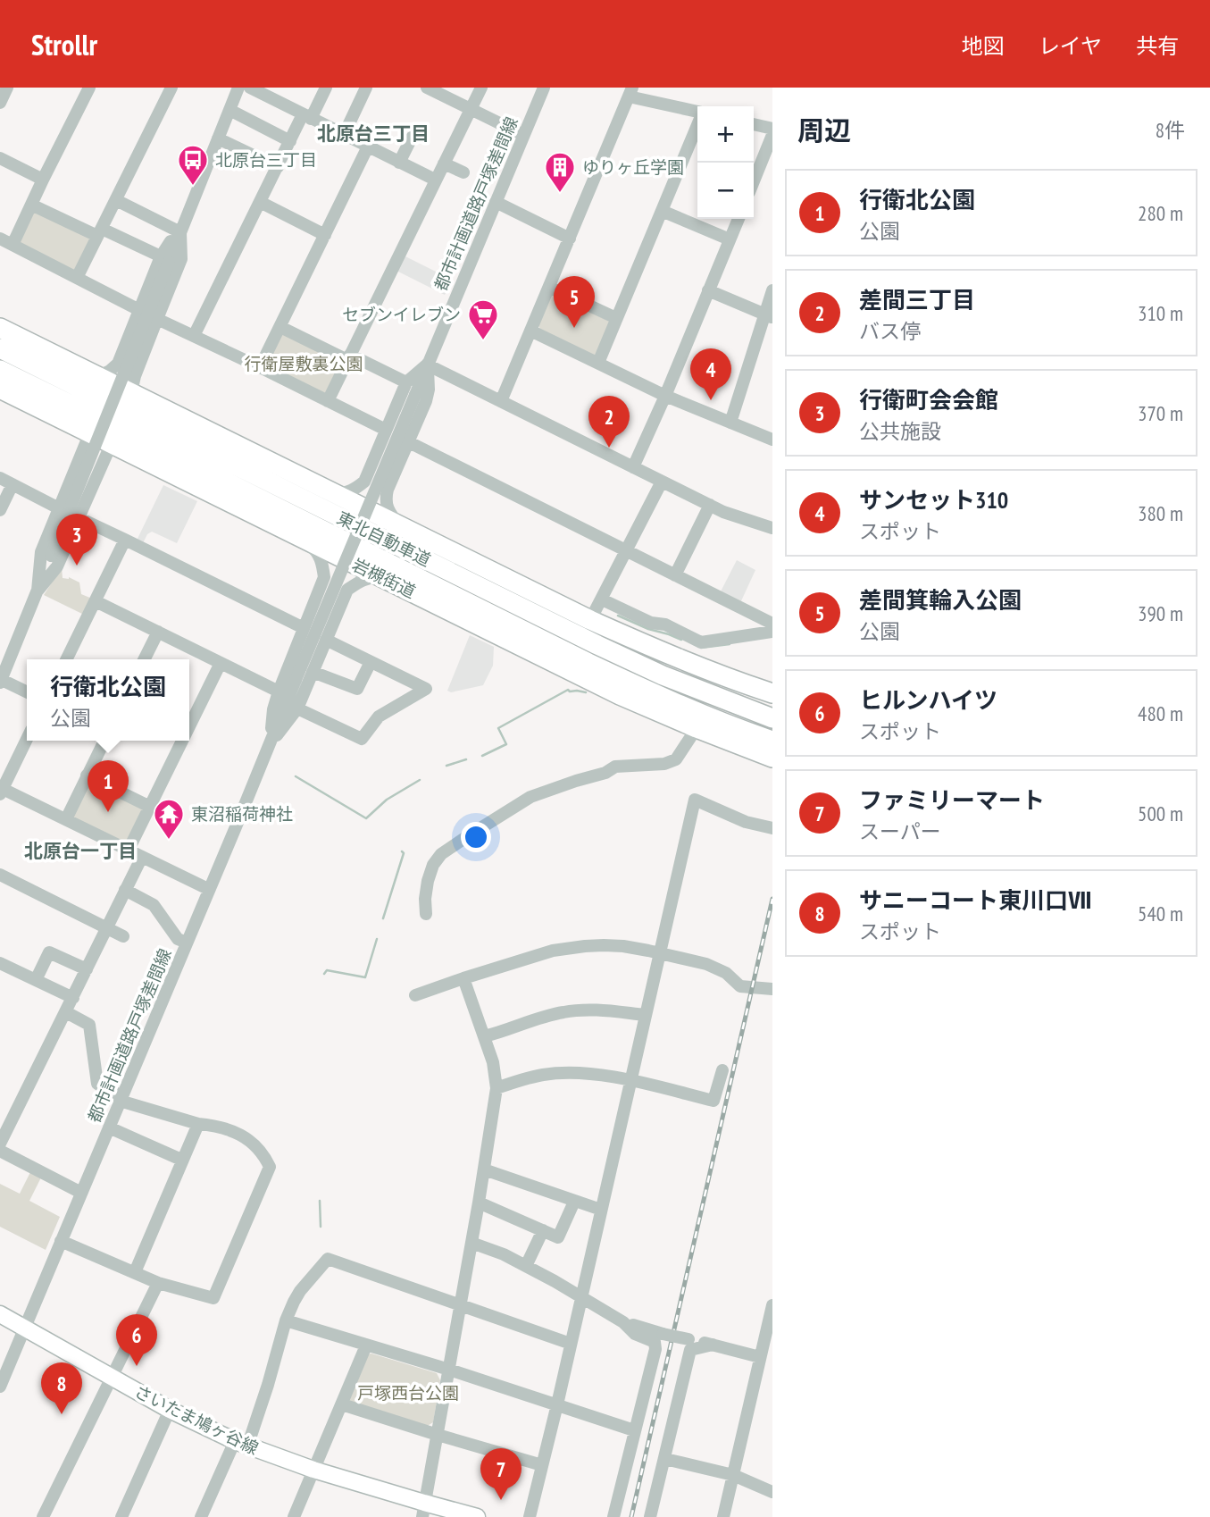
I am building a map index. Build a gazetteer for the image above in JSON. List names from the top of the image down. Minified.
{"streets":{"highway":["東北自動車道","岩槻街道"],"main road":["さいたま鳩ヶ谷線"],"street":["都市計画道路戸塚差間線"]},"crossings":[["都市計画道路戸塚差間線","さいたま鳩ヶ谷線"]],"districts":["北原台三丁目","北原台一丁目"],"parks":["行衛屋敷裏公園","戸塚西台公園"],"places":{"bus stop":["北原台三丁目"],"building":["ゆりヶ丘学園"],"supermarket":["セブンイレブン"],"temple":["東沼稲荷神社"]},"page":{"header":"Strollr","nav":["地図","レイヤ","共有"],"heading":["周辺","8件"],"map_buttons":["+","−"],"list":[{"mark":"1","name":"行衛北公園","note":"公園","value":"280 m"},{"mark":"2","name":"差間三丁目","note":"バス停","value":"310 m"},{"mark":"3","name":"行衛町会会館","note":"公共施設","value":"370 m"},{"mark":"4","name":"サンセット310","note":"スポット","value":"380 m"},{"mark":"5","name":"差間箕輪入公園","note":"公園","value":"390 m"},{"mark":"6","name":"ヒルンハイツ","note":"スポット","value":"480 m"},{"mark":"7","name":"ファミリーマート","note":"スーパー","value":"500 m"},{"mark":"8","name":"サニーコート東川口Ⅶ","note":"スポット","value":"540 m"}],"pins":["5","4","2","3","1","6","8","7"],"popup":["行衛北公園","公園"]}}
